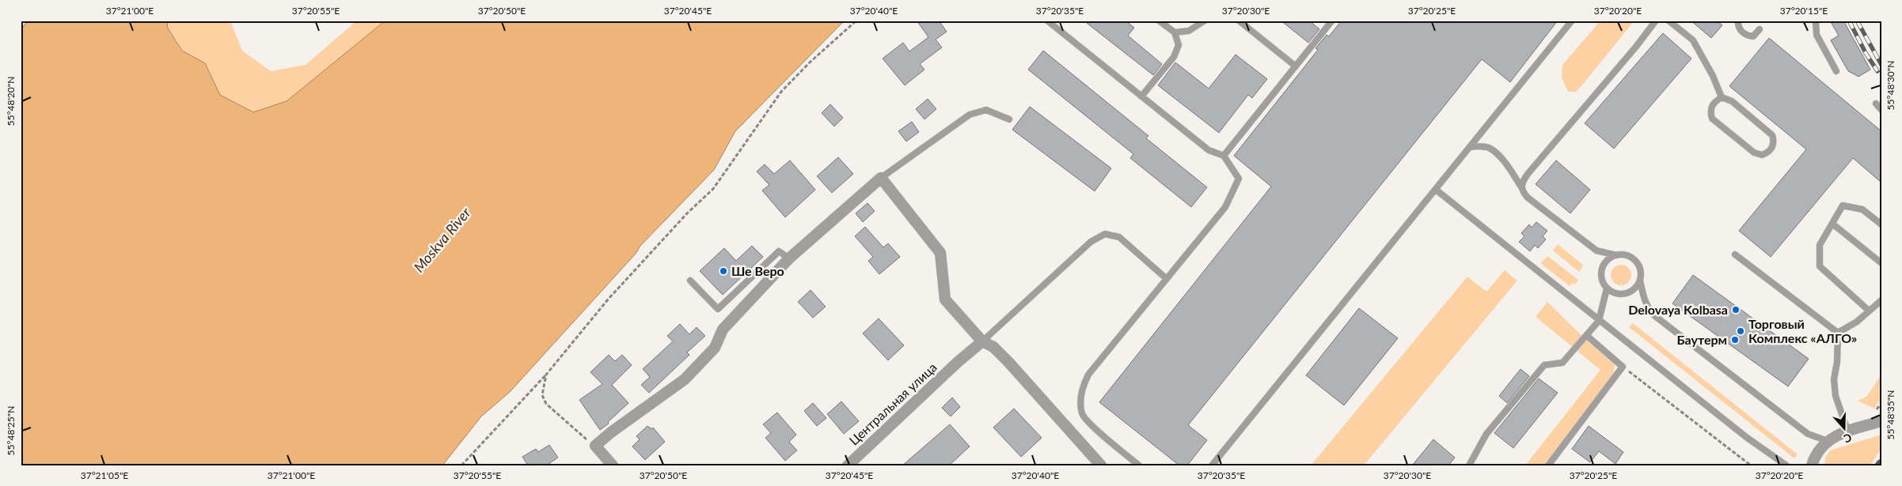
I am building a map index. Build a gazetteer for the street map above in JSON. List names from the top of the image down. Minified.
{"streets":{"street":["Центральная улица"]},"water":["Moskva River"],"places":["Ше Веро","Delovaya Kolbasa","Торговый Комплекс «АЛГО»","Баутерм"],"north":"bottom","coordinates":["37°21'00\"E","37°20'55\"E","37°20'50\"E","37°20'45\"E","37°20'40\"E","37°20'35\"E","37°20'30\"E","37°20'25\"E","37°20'20\"E","37°20'15\"E","55°48'30\"N","55°48'20\"N","55°48'35\"N","55°48'25\"N","37°21'05\"E"]}
